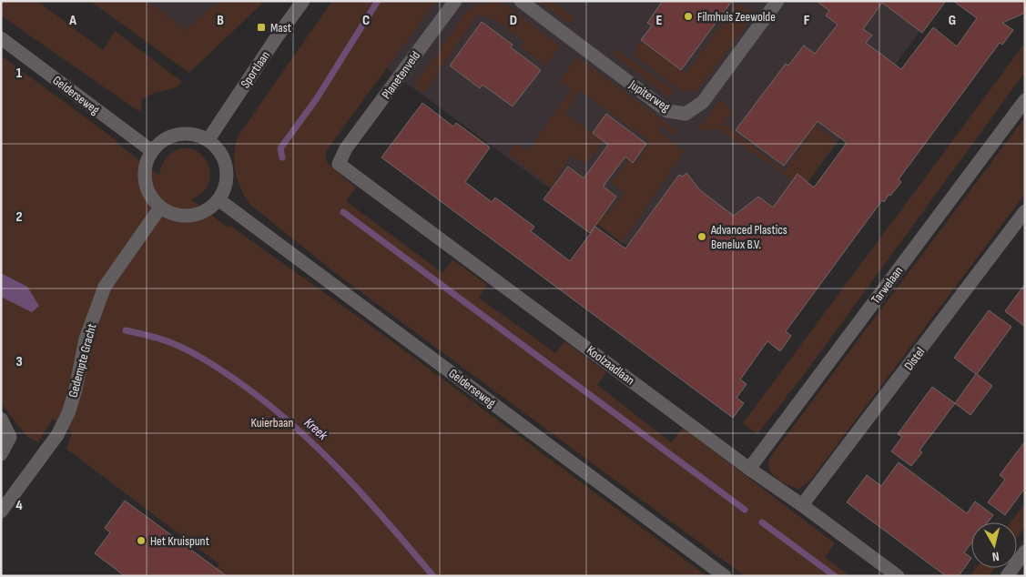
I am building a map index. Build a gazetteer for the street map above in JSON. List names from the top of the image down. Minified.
{"streets":{"street":["Sportlaan","Planetenveld","Gelderseweg","Jupiterweg","Tarwelaan","Distel","Gedempte Gracht","Koolzaadlaan"]},"crossings":[["Sportlaan","Gelderseweg"],["Sportlaan","Gedempte Gracht"],["Planetenveld","Koolzaadlaan"],["Gelderseweg","Gedempte Gracht"],["Tarwelaan","Koolzaadlaan"],["Distel","Koolzaadlaan"]],"water":["Kreek"],"parks":["Kuierbaan"],"places":{"other":["Filmhuis Zeewolde","Advanced Plastics Benelux B.V.","Het Kruispunt"],"transit":["Mast"]},"north":"bottom","grid":{"columns":["A","B","C","D","E","F","G"],"rows":["1","2","3","4"]}}
